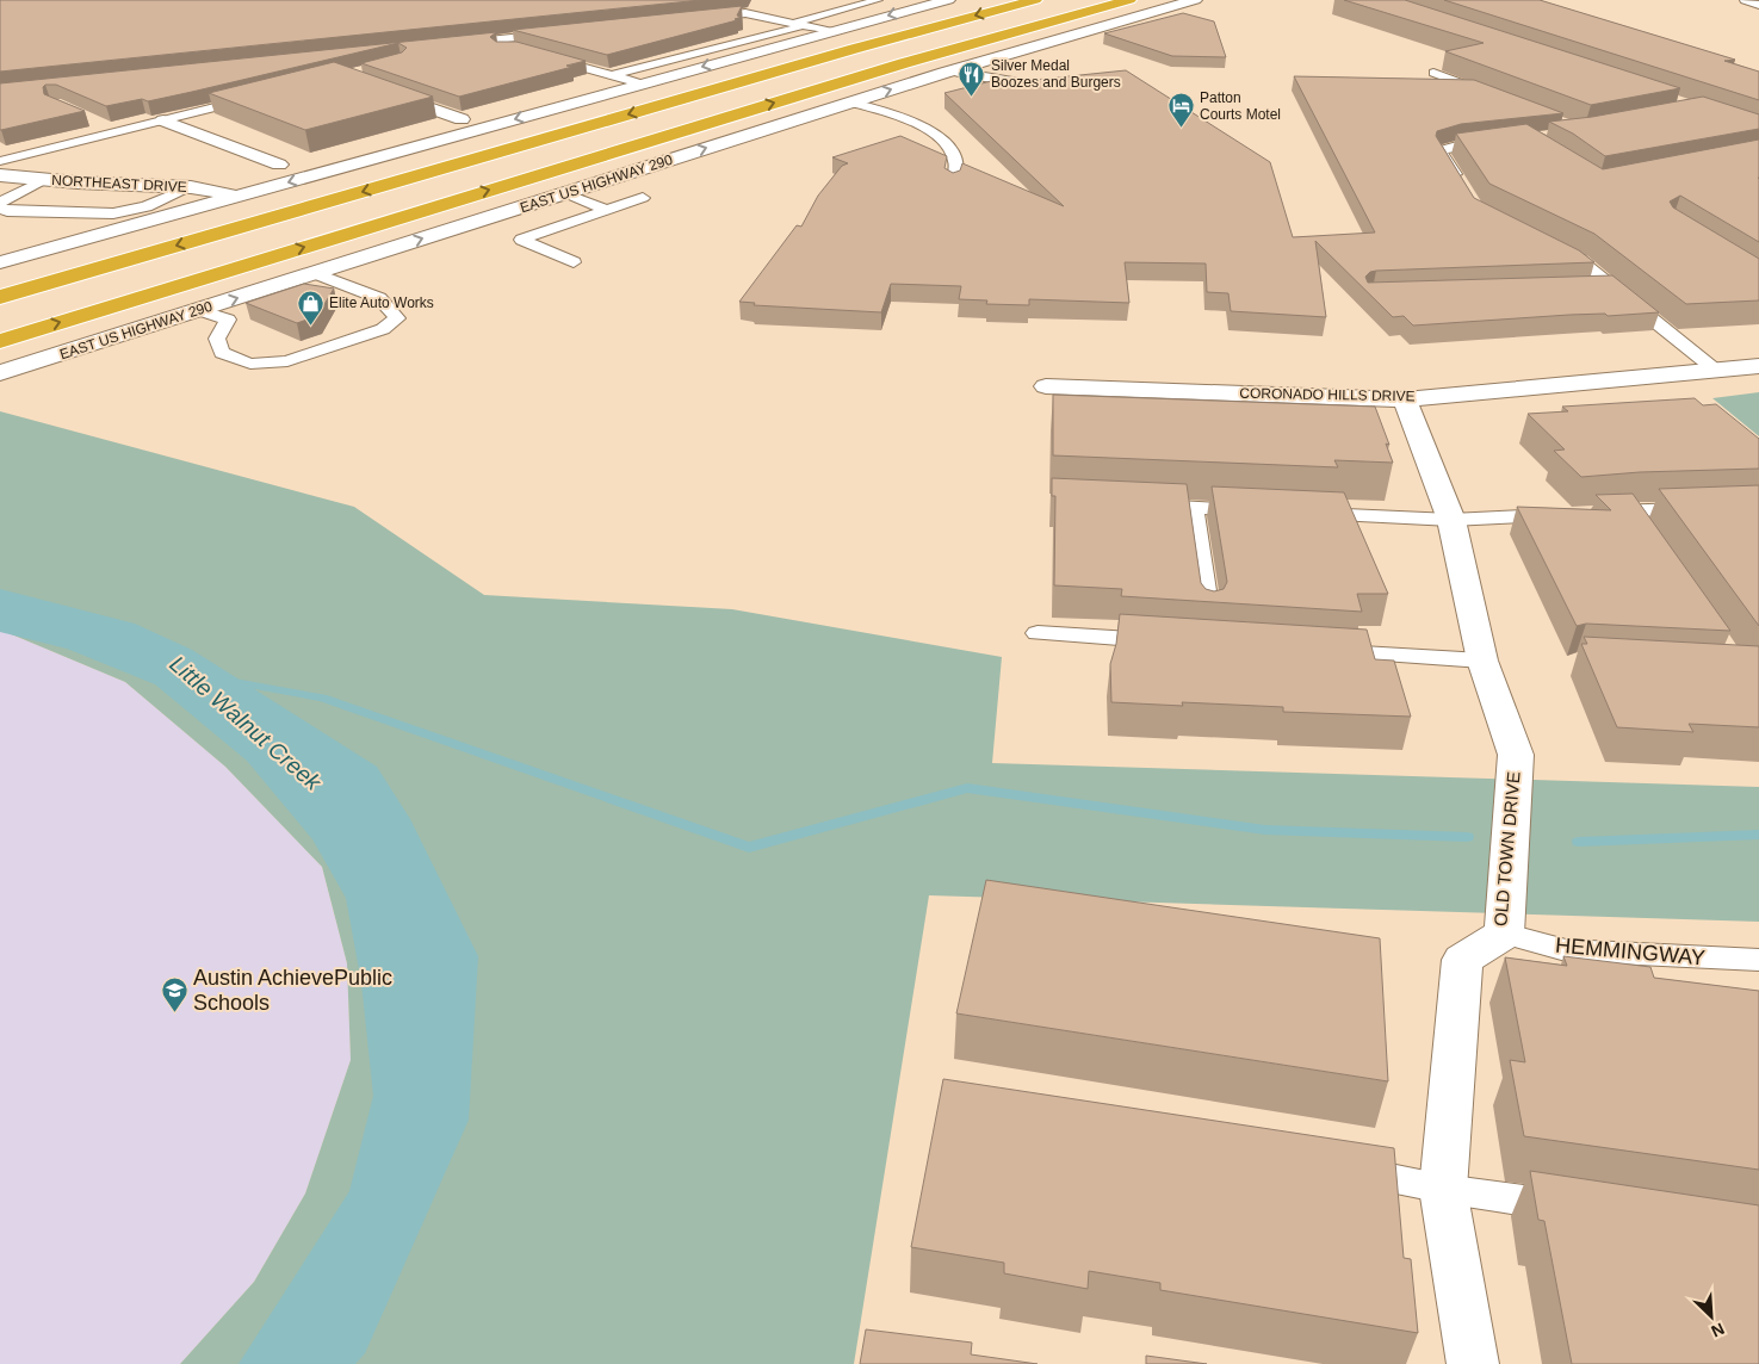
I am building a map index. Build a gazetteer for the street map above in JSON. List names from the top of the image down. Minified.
{"streets":{"main road":["NORTHEAST DRIVE","EAST US HIGHWAY 290","CORONADO HILLS DRIVE","OLD TOWN DRIVE"],"lane":["HEMMINGWAY"]},"crossings":[["CORONADO HILLS DRIVE","OLD TOWN DRIVE"],["OLD TOWN DRIVE","HEMMINGWAY"]],"water":["Little Walnut Creek"],"places":{"restaurant":["Silver Medal Boozes and Burgers"],"hotel":["Patton Courts Motel"],"shop":["Elite Auto Works"],"school or university":["Austin AchievePublic Schools"]},"north":"bottom right"}
